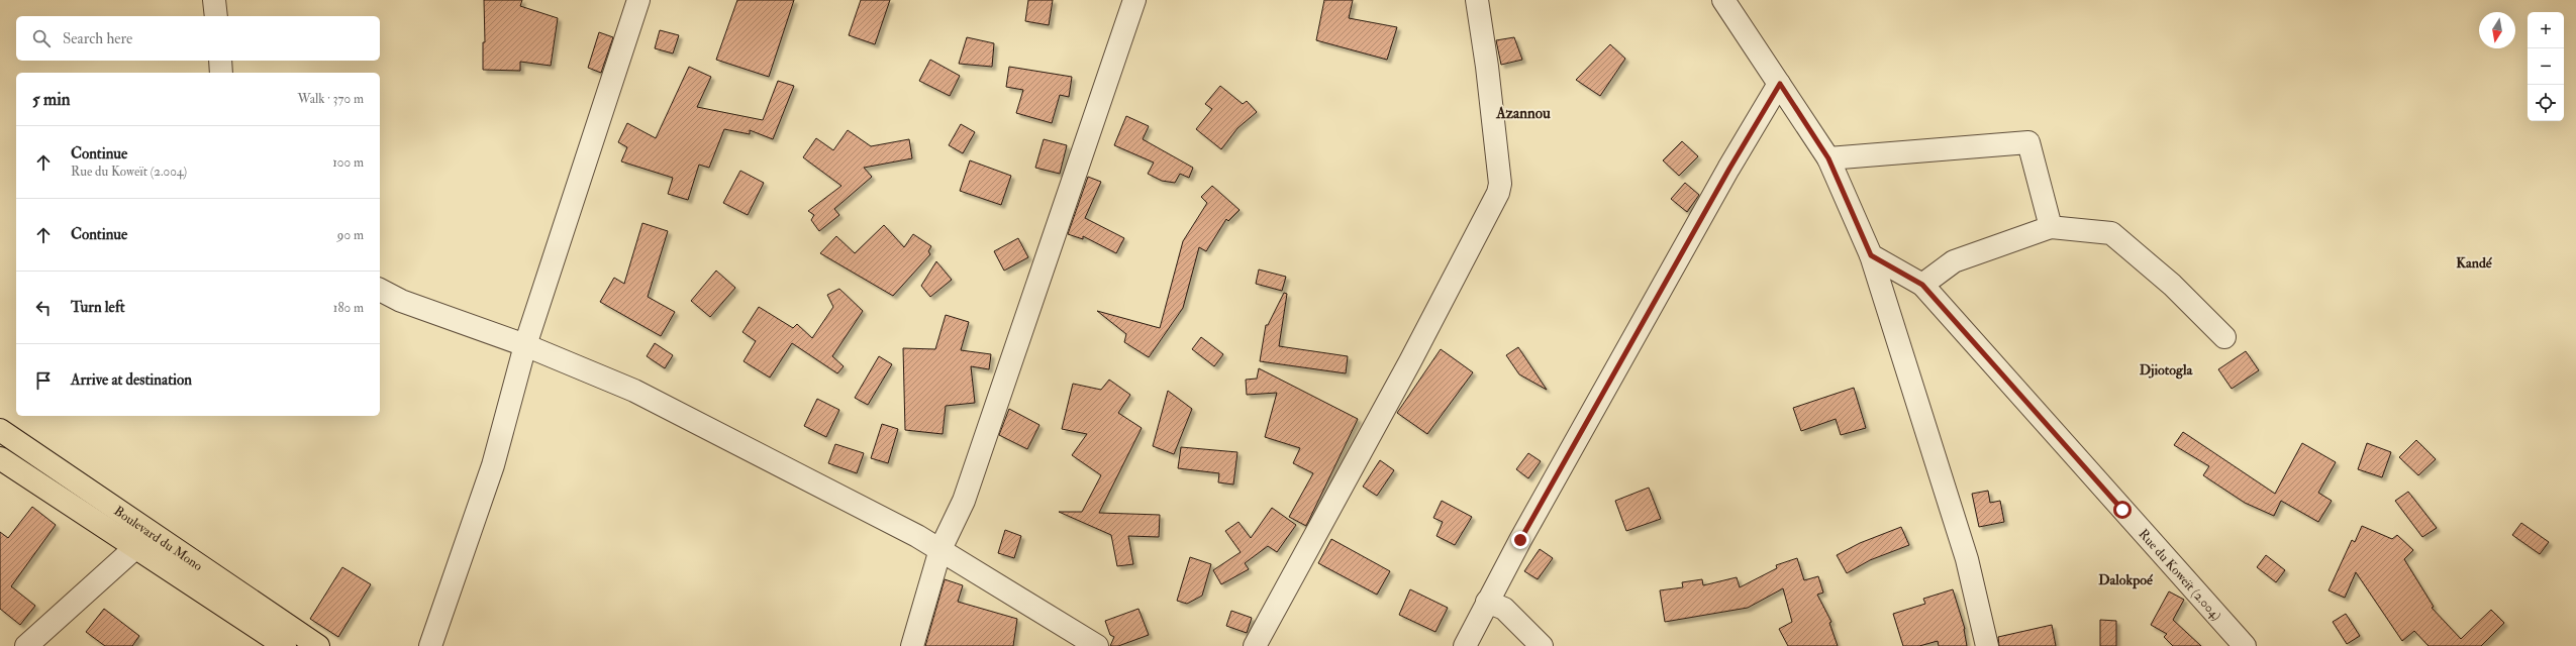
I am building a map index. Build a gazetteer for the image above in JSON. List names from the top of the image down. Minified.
{"streets":{"main road":["Boulevard du Mono"],"street":["Rue du Koweït (2.004)"]},"districts":["Azannou","Kandé","Djiotogla","Dalokpoé"],"north":"bottom","page":{"map_buttons":["+","−"],"search":"Search here","heading":["5 min","Walk · 370 m"],"list":[["Continue","Rue du Koweït (2.004)","100 m"],["Continue","90 m"],["Turn left","180 m"],"Arrive at destination"]}}
